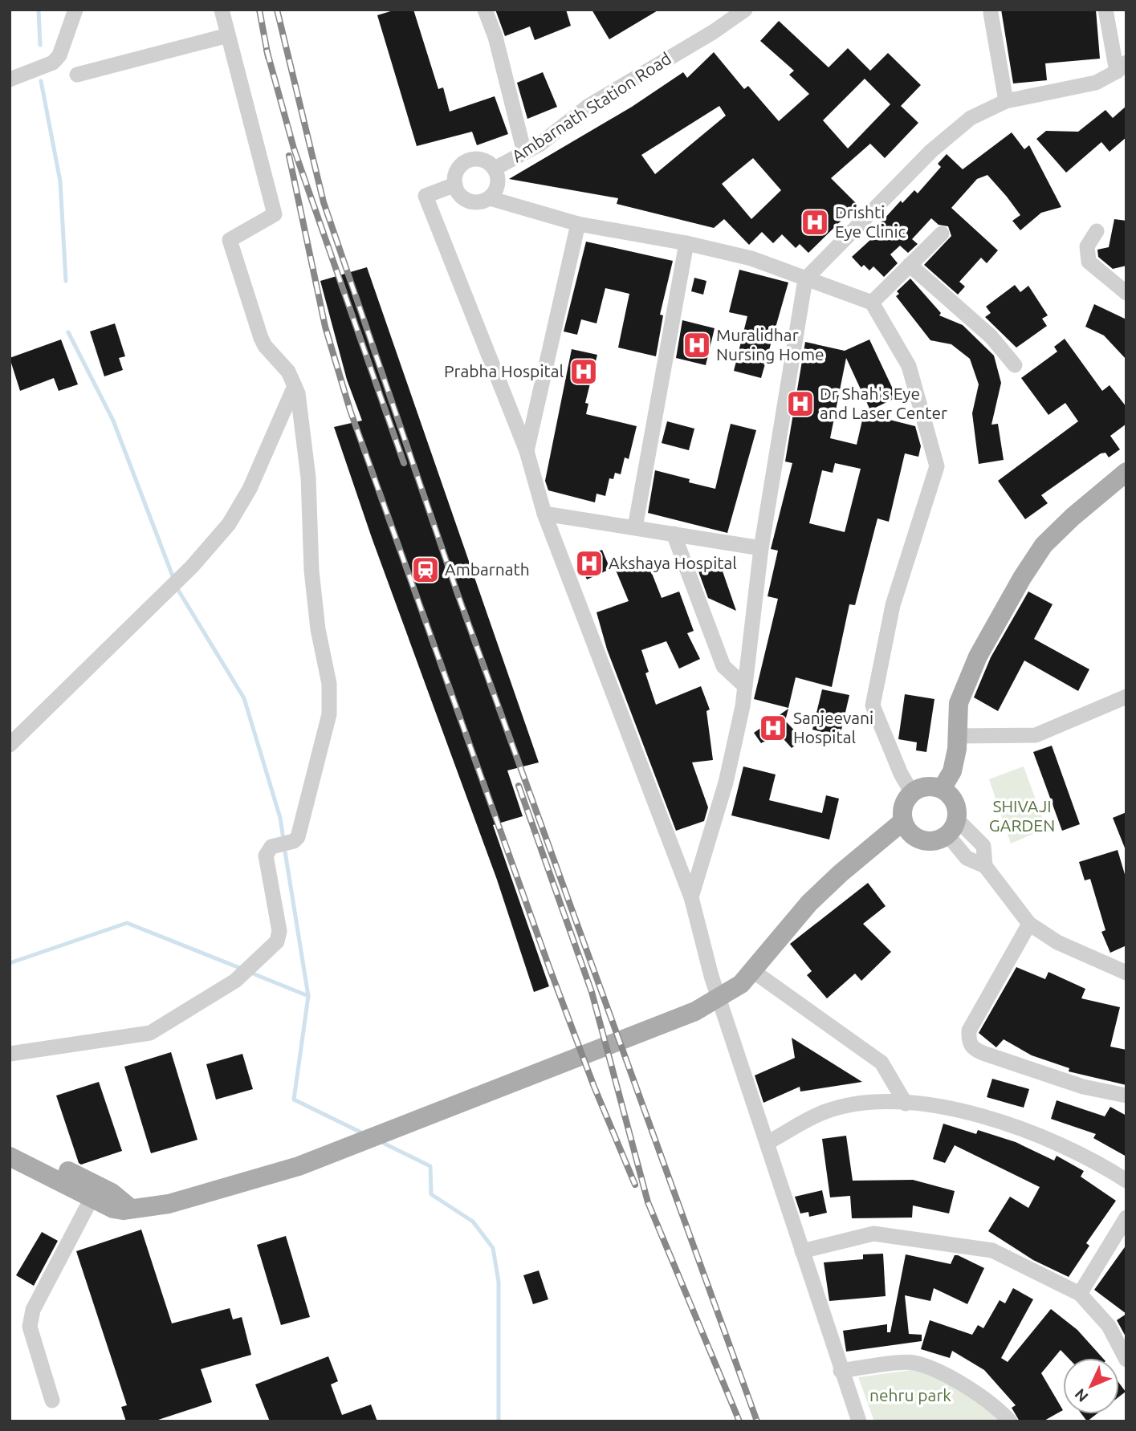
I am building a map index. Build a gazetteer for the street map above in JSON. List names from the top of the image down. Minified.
{"streets":{"street":["Ambarnath Station Road"]},"parks":["SHIVAJI GARDEN","nehru park"],"places":{"hospital":["Drishti Eye Clinic","Muralidhar Nursing Home","Prabha Hospital","Dr Shah's Eye and Laser Center","Akshaya Hospital","Sanjeevani Hospital"],"station":["Ambarnath"]},"north":"bottom left"}
